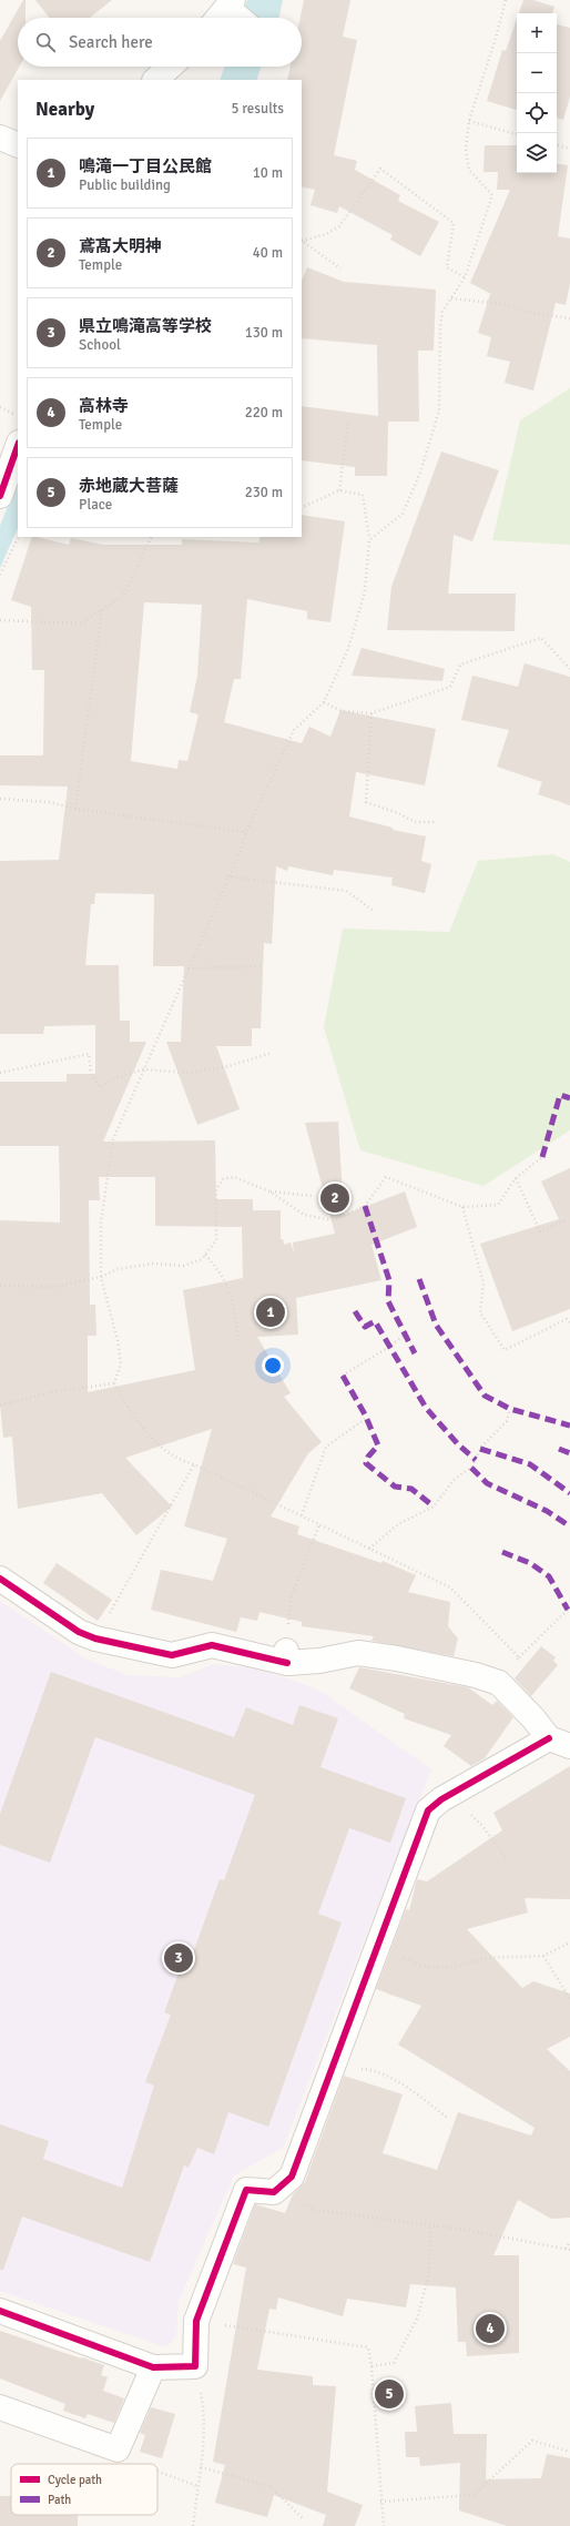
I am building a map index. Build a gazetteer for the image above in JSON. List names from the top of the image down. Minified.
{"legend":["Cycle path","Path"],"page":{"map_buttons":["+","−"],"search":"Search here","heading":["Nearby","5 results"],"list":[{"mark":"1","name":"鳴滝一丁目公民館","note":"Public building","value":"10 m"},{"mark":"2","name":"鳶髙大明神","note":"Temple","value":"40 m"},{"mark":"3","name":"県立鳴滝高等学校","note":"School","value":"130 m"},{"mark":"4","name":"高林寺","note":"Temple","value":"220 m"},{"mark":"5","name":"赤地蔵大菩薩","note":"Place","value":"230 m"}],"pins":["2","1","3","4","5"]}}
